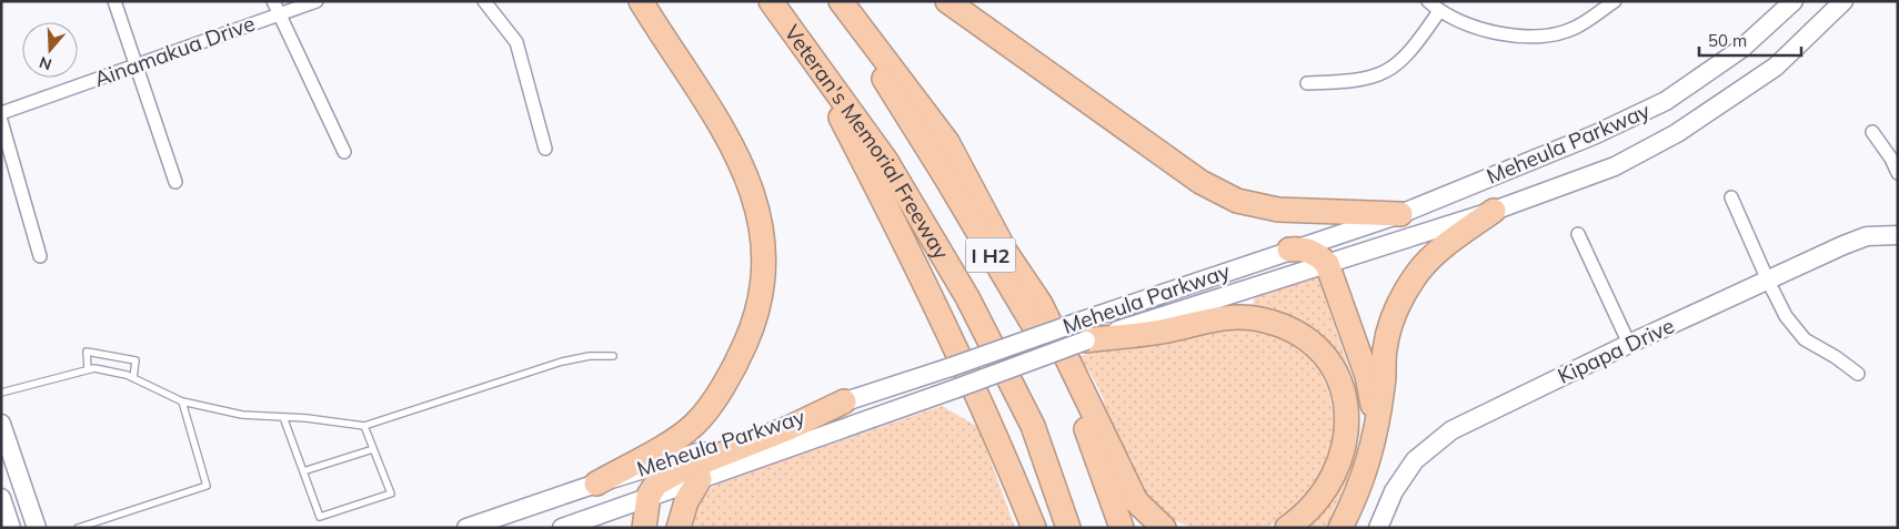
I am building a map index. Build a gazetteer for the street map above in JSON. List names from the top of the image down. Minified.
{"streets":{"highway":["Veteran's Memorial Freeway","I H2"],"main road":["Meheula Parkway","Kipapa Drive"],"street":["Ainamakua Drive"]},"scale_bar":"50 m","north":"bottom"}
